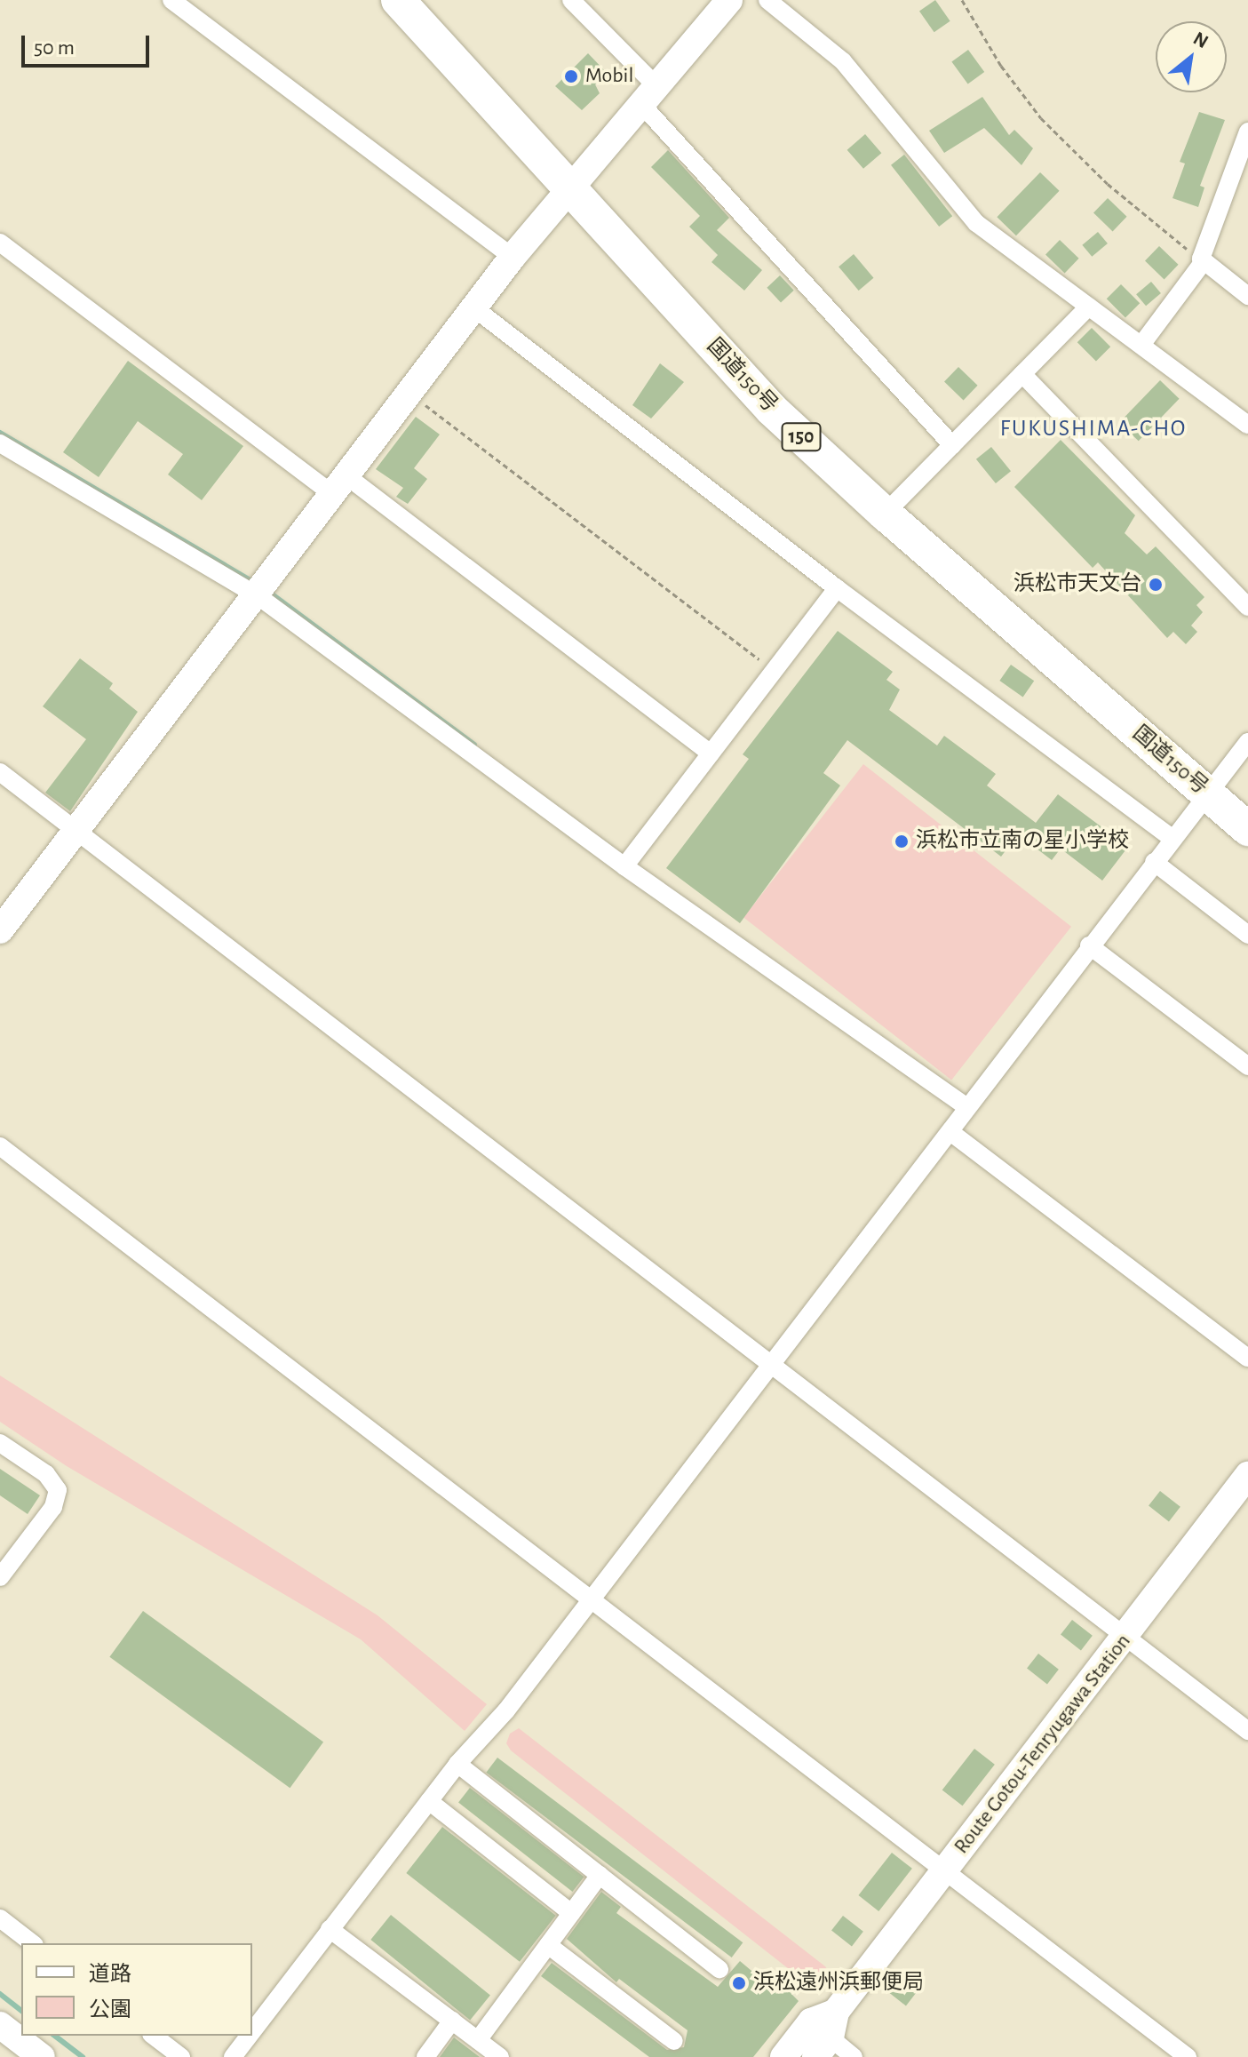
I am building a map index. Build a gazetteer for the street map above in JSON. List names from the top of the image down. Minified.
{"streets":{"highway":["国道150号","150"],"street":["Route Gotou-Tenryugawa Station"]},"districts":["FUKUSHIMA-CHO"],"places":["Mobil","浜松市天文台","浜松市立南の星小学校","浜松遠州浜郵便局"],"legend":["道路","公園"],"scale_bar":"50 m","north":"top right"}
